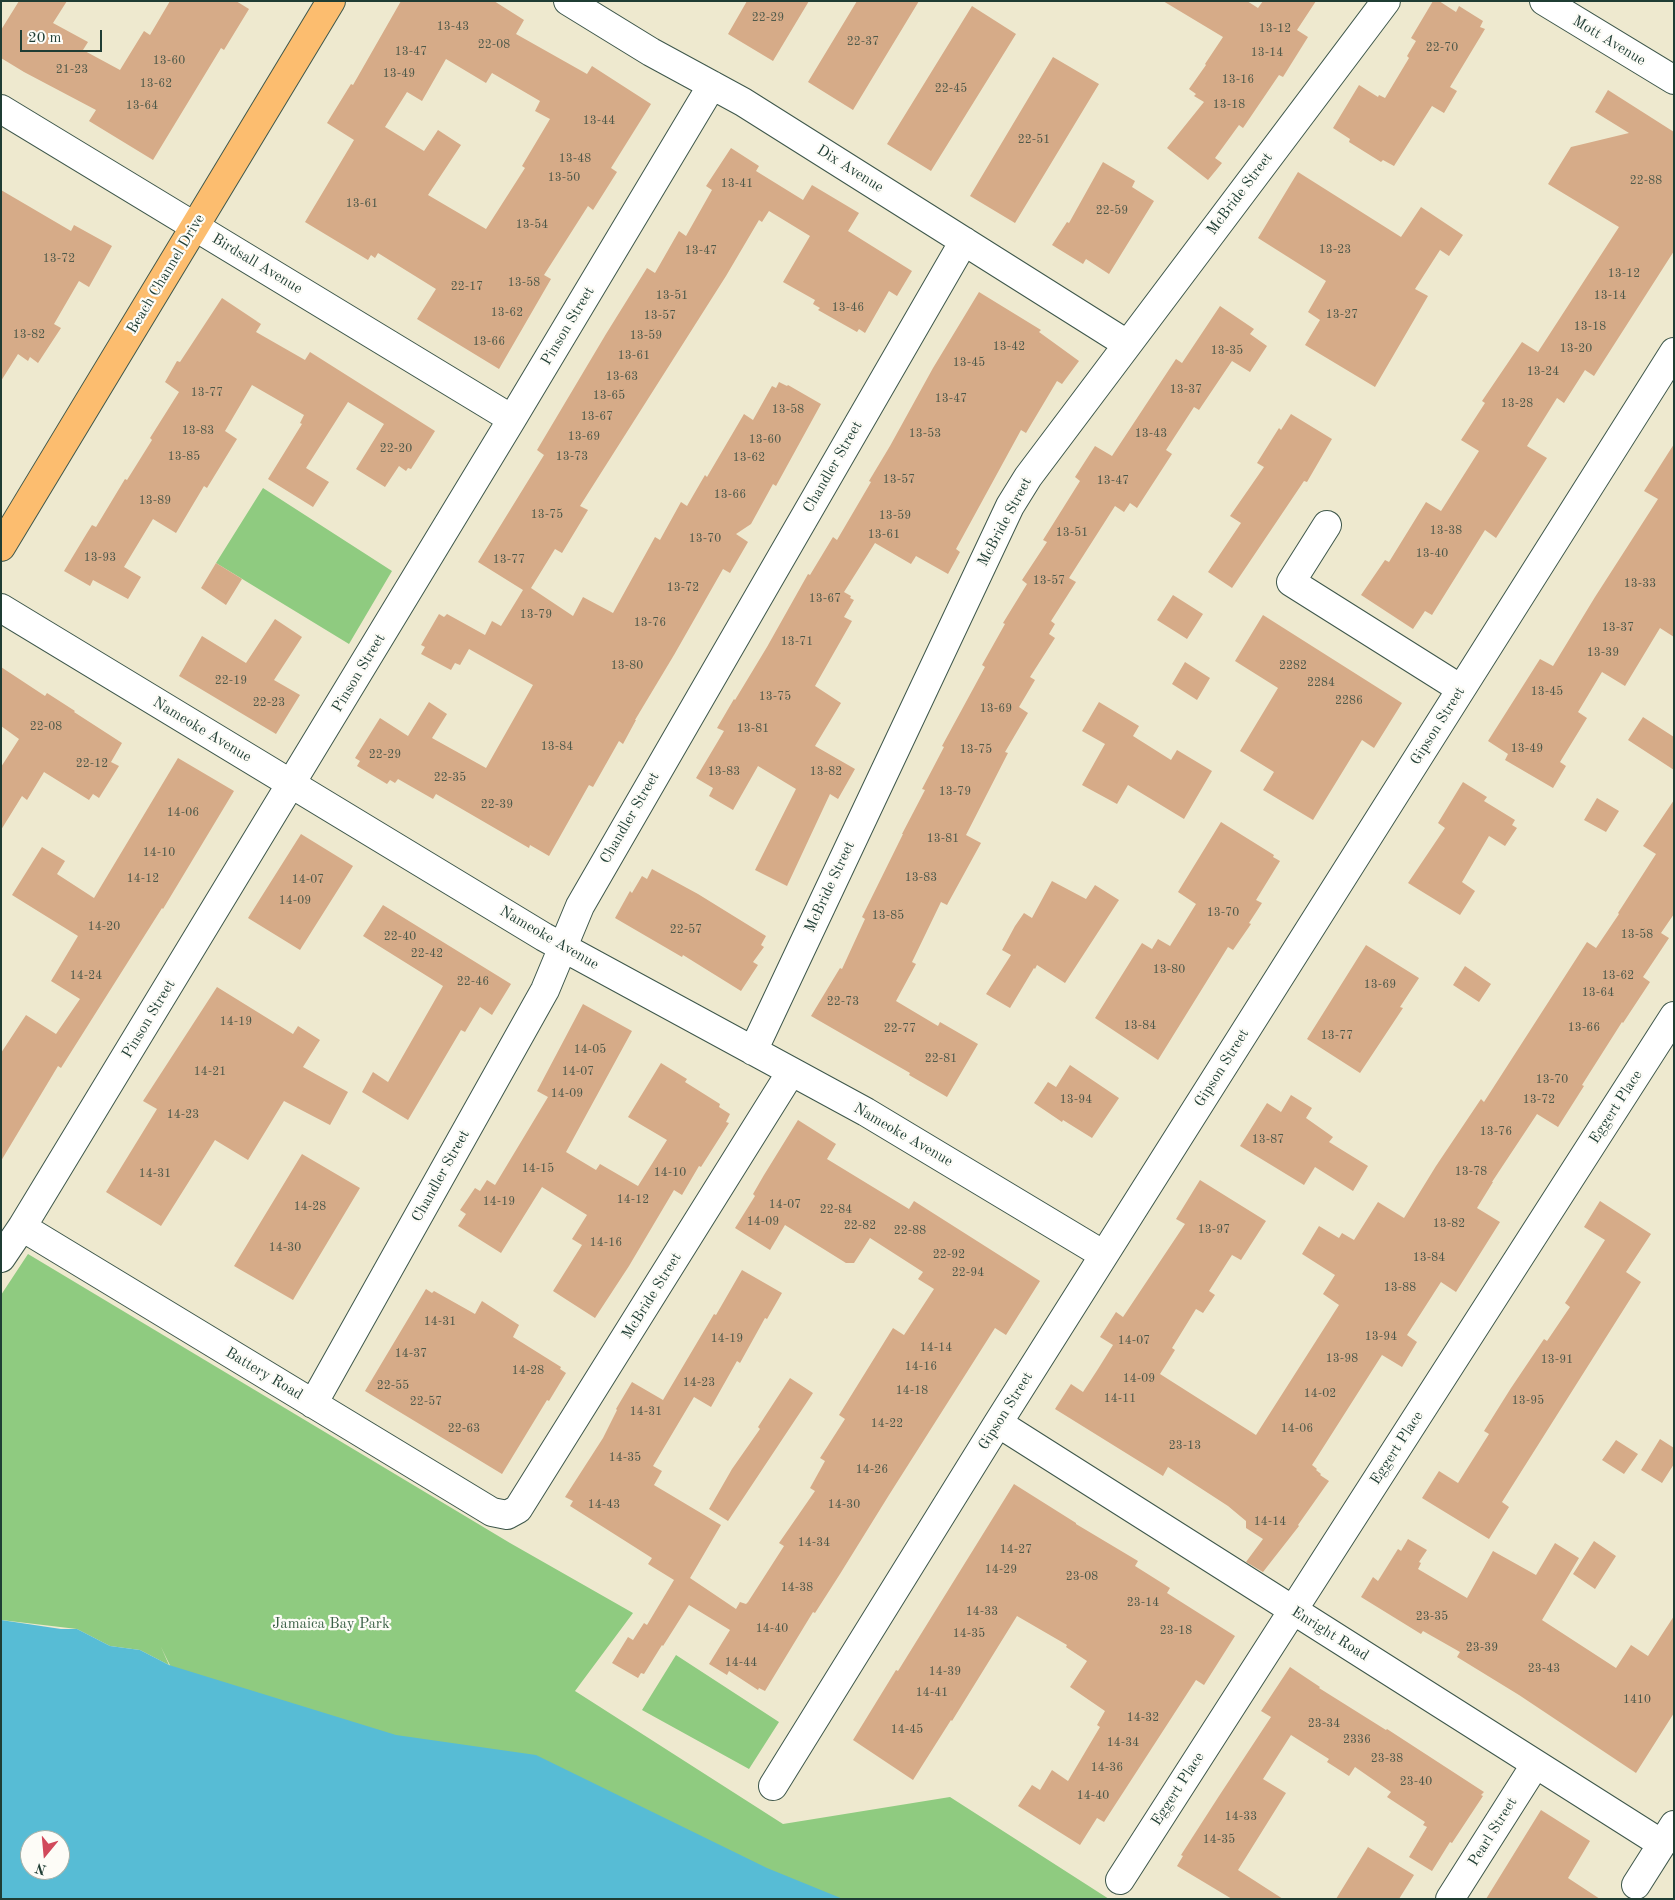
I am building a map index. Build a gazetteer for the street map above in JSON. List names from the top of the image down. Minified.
{"streets":{"main road":["Beach Channel Drive"],"street":["Mott Avenue","Dix Avenue","McBride Street","Birdsall Avenue","Pinson Street","Chandler Street","Gipson Street","Nameoke Avenue","Eggert Place","Battery Road","Enright Road","Pearl Street"]},"crossings":[["Dix Avenue","McBride Street"],["Dix Avenue","Pinson Street"],["Dix Avenue","Chandler Street"],["McBride Street","Nameoke Avenue"],["McBride Street","Battery Road"],["Birdsall Avenue","Beach Channel Drive"],["Birdsall Avenue","Pinson Street"],["Pinson Street","Nameoke Avenue"],["Pinson Street","Battery Road"],["Chandler Street","Nameoke Avenue"],["Chandler Street","Battery Road"],["Gipson Street","Nameoke Avenue"],["Gipson Street","Enright Road"],["Eggert Place","Enright Road"],["Enright Road","Pearl Street"]],"parks":["Jamaica Bay Park"],"house_numbers":["22-29","13-43","13-12","22-37","22-08","22-70","13-47","13-14","13-60","21-23","13-49","13-16","13-62","22-45","13-18","13-64","13-44","22-51","13-48","13-50","22-88","13-41","13-61","22-59","13-54","13-23","13-47","13-72","13-12","13-58","22-17","13-51","13-14","13-46","13-62","13-27","13-57","13-18","13-82","13-59","13-66","13-42","13-20","13-35","13-61","13-45","13-24","13-63","13-37","13-77","13-65","13-47","13-28","13-58","13-67","13-83","13-53","13-43","13-69","13-60","22-20","13-85","13-73","13-62","13-57","13-47","13-66","13-89","13-75","13-59","13-38","13-51","13-61","13-70","13-40","13-93","13-77","13-57","13-33","13-72","13-67","13-79","13-76","13-37","13-71","13-39","13-80","2282","22-19","2284","13-45","13-75","2286","22-23","13-69","22-08","13-81","13-84","13-49","13-75","22-29","22-12","13-83","13-82","22-35","13-79","22-39","14-06","13-81","14-10","13-83","14-12","14-07","14-09","13-70","13-85","14-20","22-57","13-58","22-40","22-42","13-80","14-24","13-62","22-46","13-69","13-64","22-73","14-19","13-84","13-66","22-77","13-77","14-05","22-81","14-21","14-07","13-70","14-09","13-94","13-72","14-23","13-76","13-87","14-15","13-78","14-10","14-31","14-12","14-19","14-07","14-28","22-84","14-09","13-82","22-82","13-97","22-88","14-16","14-30","22-92","13-84","22-94","13-88","14-31","13-94","14-19","14-07","14-14","14-37","13-98","13-91","14-16","14-28","14-09","14-23","22-55","14-18","14-02","14-11","13-95","22-57","14-31","14-22","22-63","14-06","23-13","14-35","14-26","14-43","14-30","14-14","14-34","14-27","14-29","23-08","14-38","23-14","14-33","23-35","14-40","23-18","14-35","23-39","14-44","23-43","14-39","14-41","1410","14-32","23-34","14-45","2336","14-34","23-38","14-36","23-40","14-40","14-33","14-35"],"scale_bar":"20 m","north":"bottom"}
